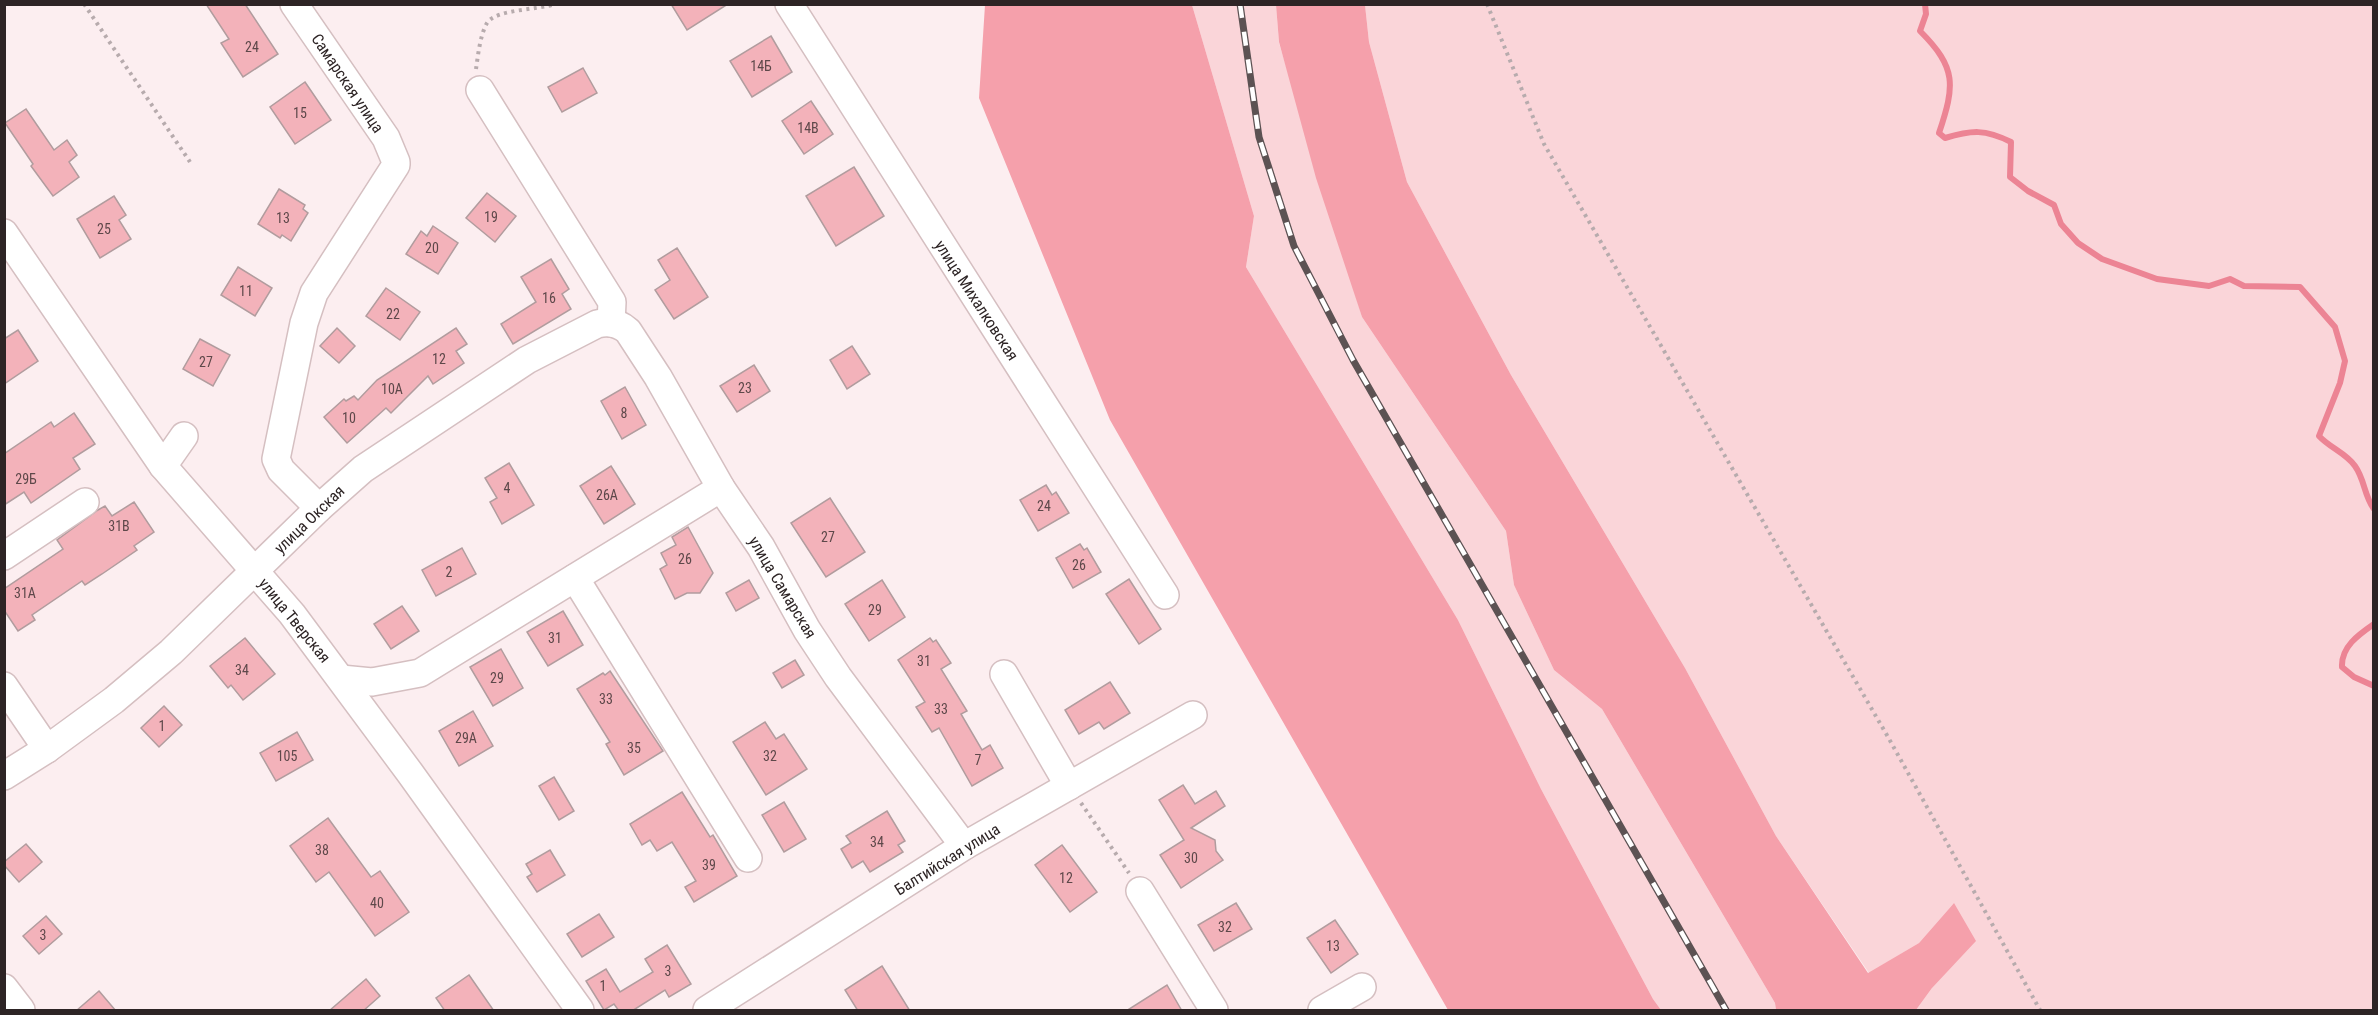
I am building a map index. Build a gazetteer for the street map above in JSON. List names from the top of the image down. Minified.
{"streets":{"street":["Самарская улица","улица Михалковская","улица Окская","улица Самарская","улица Тверская","Балтийская улица"]},"crossings":[["Самарская улица","улица Окская"],["улица Окская","улица Самарская"],["улица Окская","улица Тверская"],["улица Самарская","Балтийская улица"]],"house_numbers":["24","14Б","15","14В","19","13","25","20","11","16","22","12","27","23","10А","8","10","29Б","4","26А","24","31В","27","26","26","2","31А","29","31","31","34","29","33","33","1","29А","35","105","32","7","34","38","30","39","12","40","32","3","13","3","1"]}
